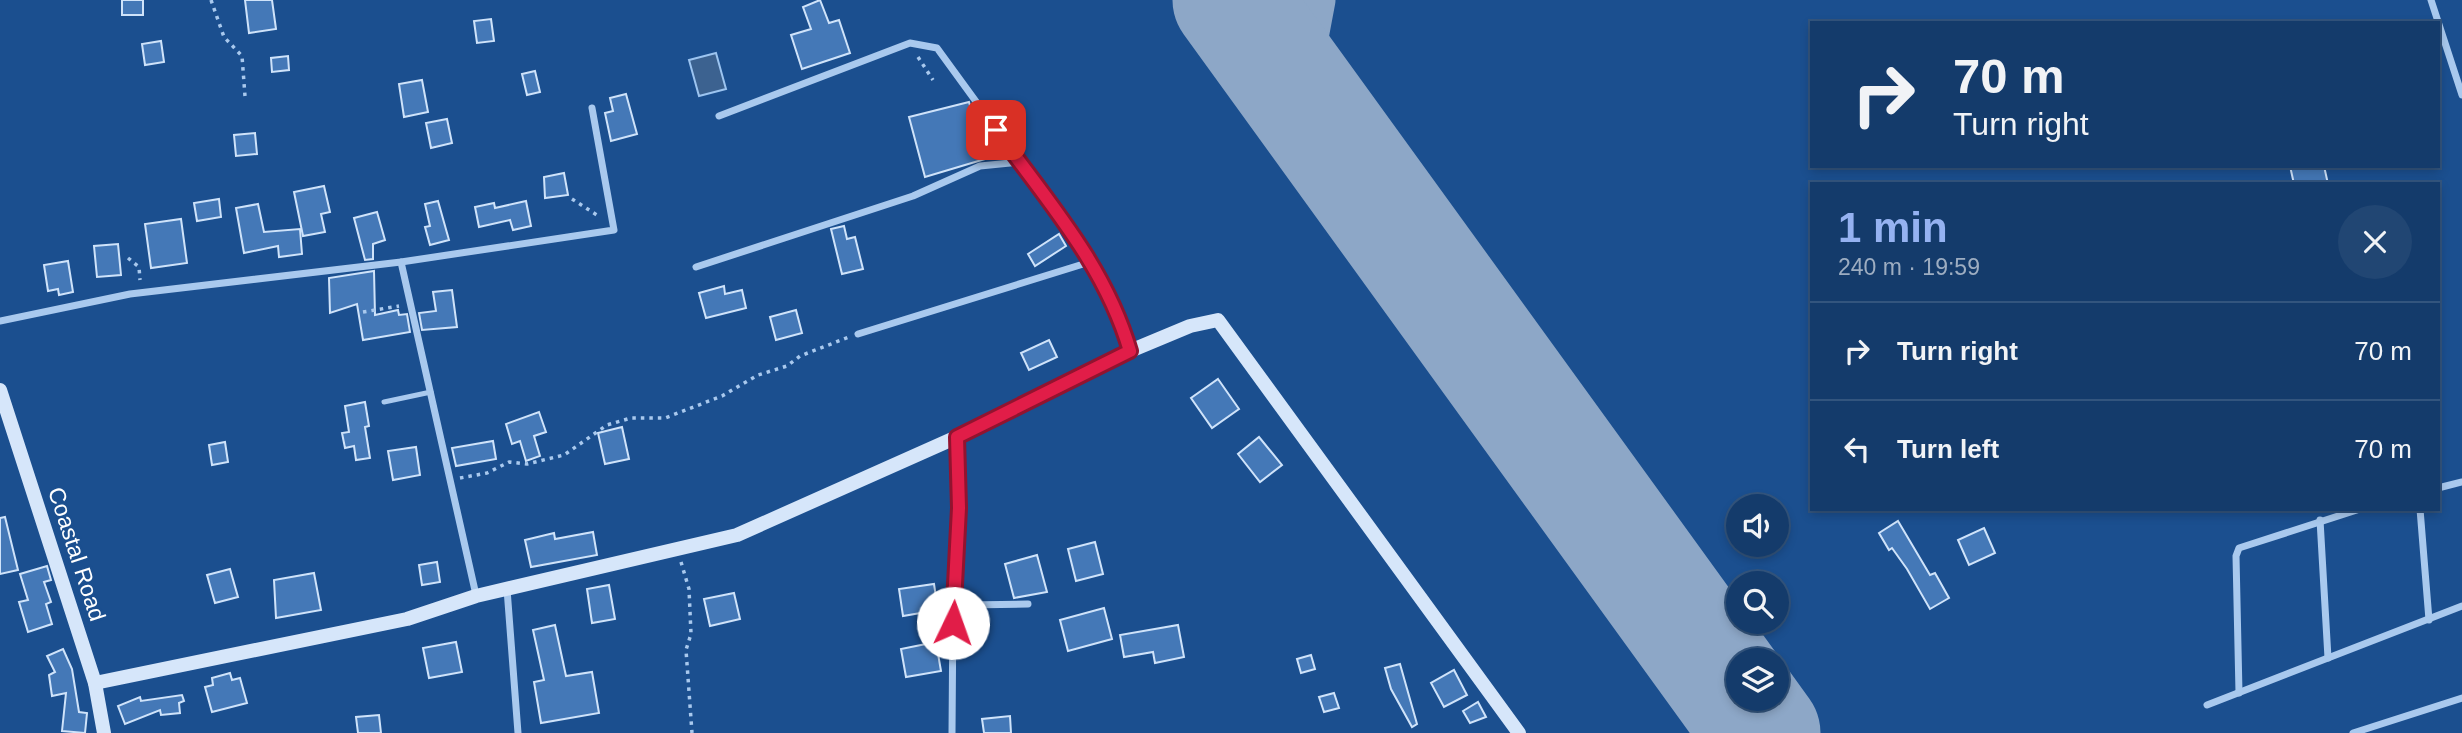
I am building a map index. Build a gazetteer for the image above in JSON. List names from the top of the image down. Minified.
{"streets":{"street":["Coastal Road"]},"page":{"turn":["70 m","Turn right"],"heading":["1 min","240 m · 19:59"],"list":[{"name":"Turn right","value":"70 m"},{"name":"Turn left","value":"70 m"}]}}
